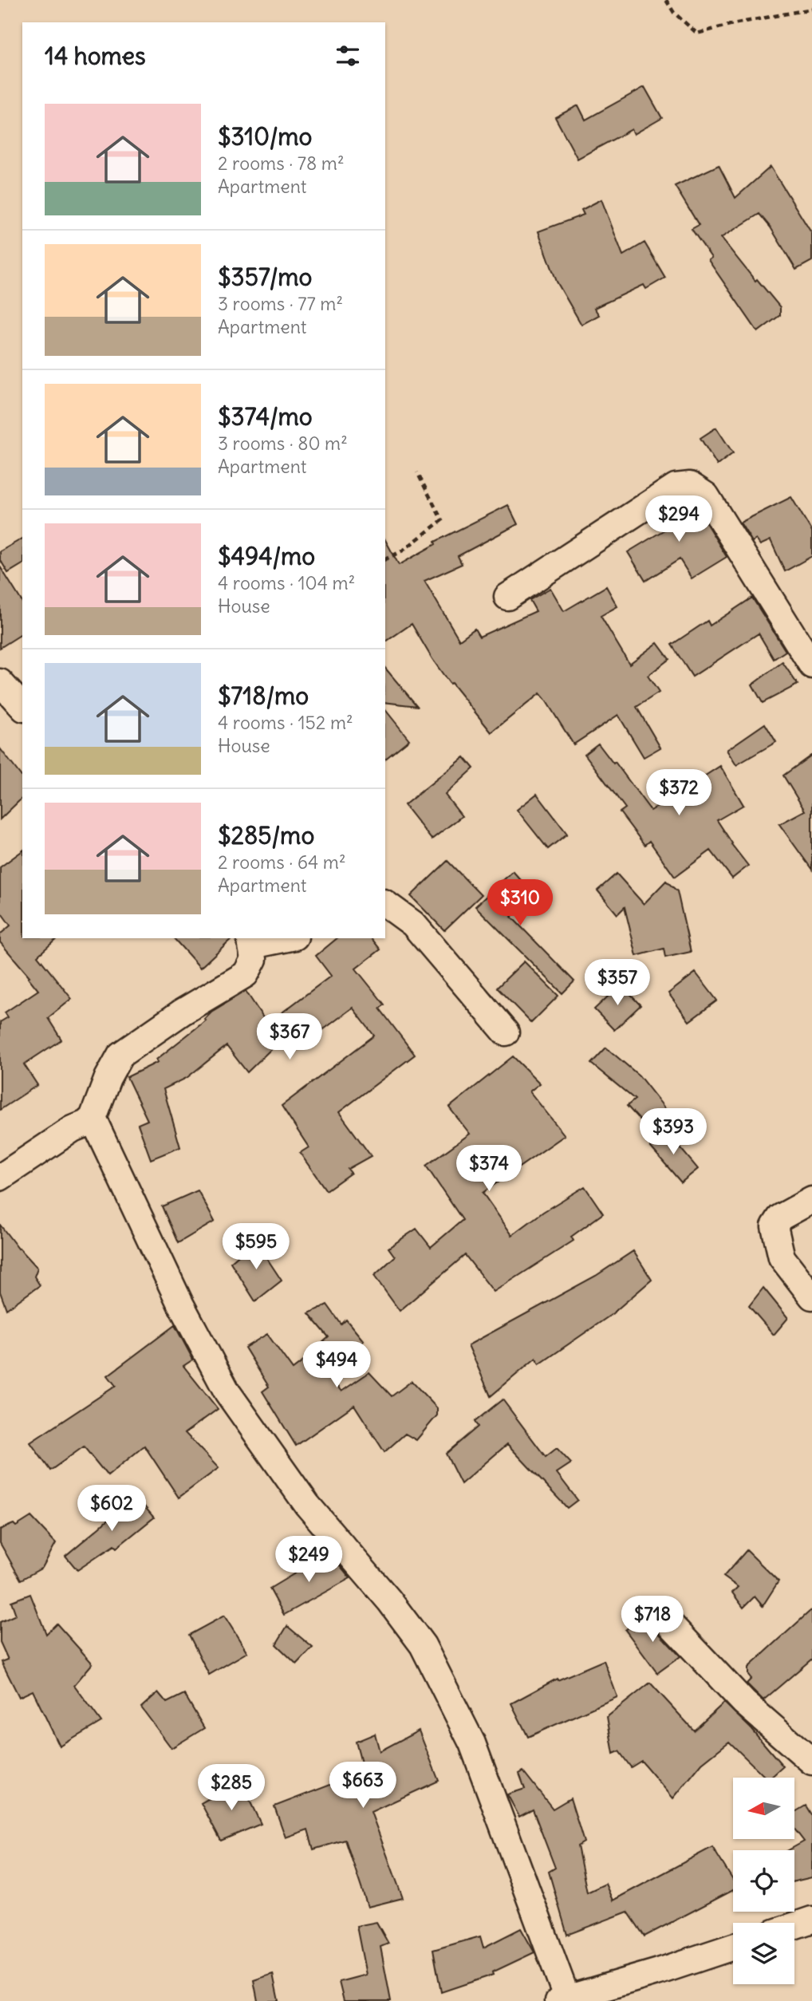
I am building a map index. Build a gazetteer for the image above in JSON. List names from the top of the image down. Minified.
{"north":"left","page":{"heading":"14 homes","list":[{"name":"$310/mo","note":"2 rooms · 78 m² · Apartment"},{"name":"$357/mo","note":"3 rooms · 77 m² · Apartment"},{"name":"$374/mo","note":"3 rooms · 80 m² · Apartment"},{"name":"$494/mo","note":"4 rooms · 104 m² · House"},{"name":"$718/mo","note":"4 rooms · 152 m² · House"},{"name":"$285/mo","note":"2 rooms · 64 m² · Apartment"}],"price":["$294","$372","$310","$357","$367","$393","$374","$595","$494","$602","$249","$718","$663","$285"]}}
